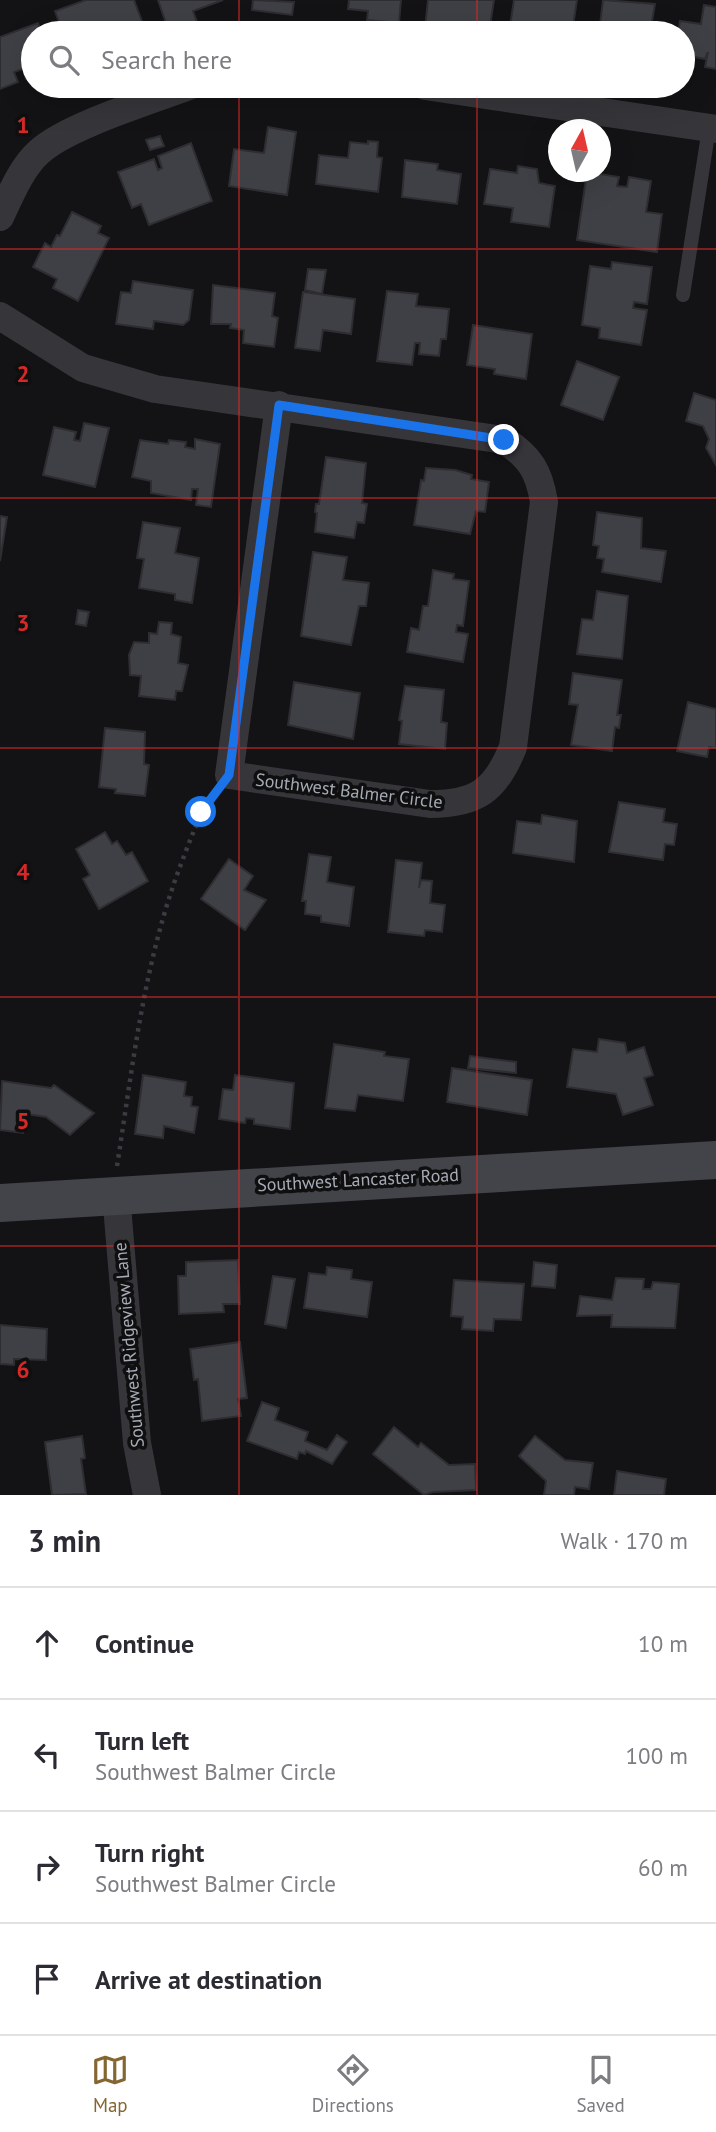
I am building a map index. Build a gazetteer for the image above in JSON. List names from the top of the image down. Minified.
{"streets":{"street":["Southwest Balmer Circle","Southwest Lancaster Road","Southwest Ridgeview Lane"]},"crossings":[["Southwest Lancaster Road","Southwest Ridgeview Lane"]],"north":"top","page":{"search":"Search here","heading":["3 min","Walk · 170 m"],"list":[["Continue","10 m"],["Turn left","Southwest Balmer Circle","100 m"],["Turn right","Southwest Balmer Circle","60 m"],"Arrive at destination"],"nav":["Map","Directions","Saved"]},"grid":{"rows":["1","2","3","4","5","6"]}}
